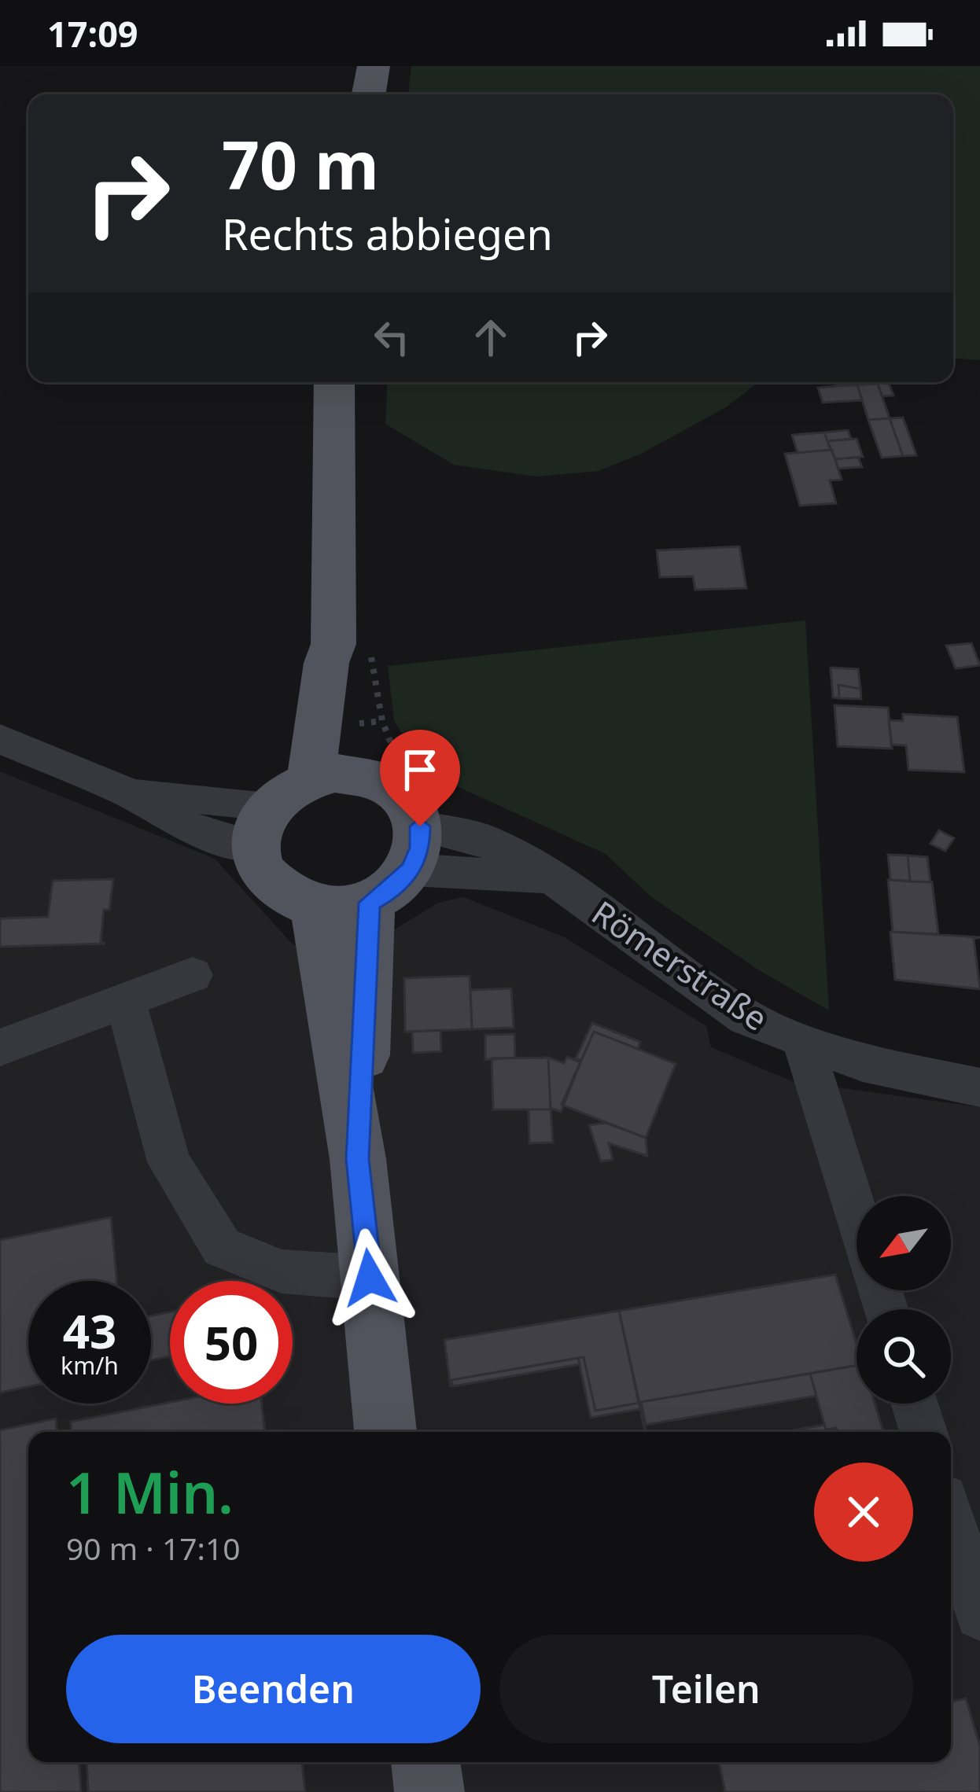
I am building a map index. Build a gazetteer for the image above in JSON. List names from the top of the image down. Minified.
{"streets":{"street":["Römerstraße"]},"north":"bottom left","page":{"status":"17:09","turn":["70 m","Rechts abbiegen"],"speed":"43 km/h","limit":"50","heading":["1 Min.","90 m · 17:10"],"buttons":["Beenden","Teilen"]}}
